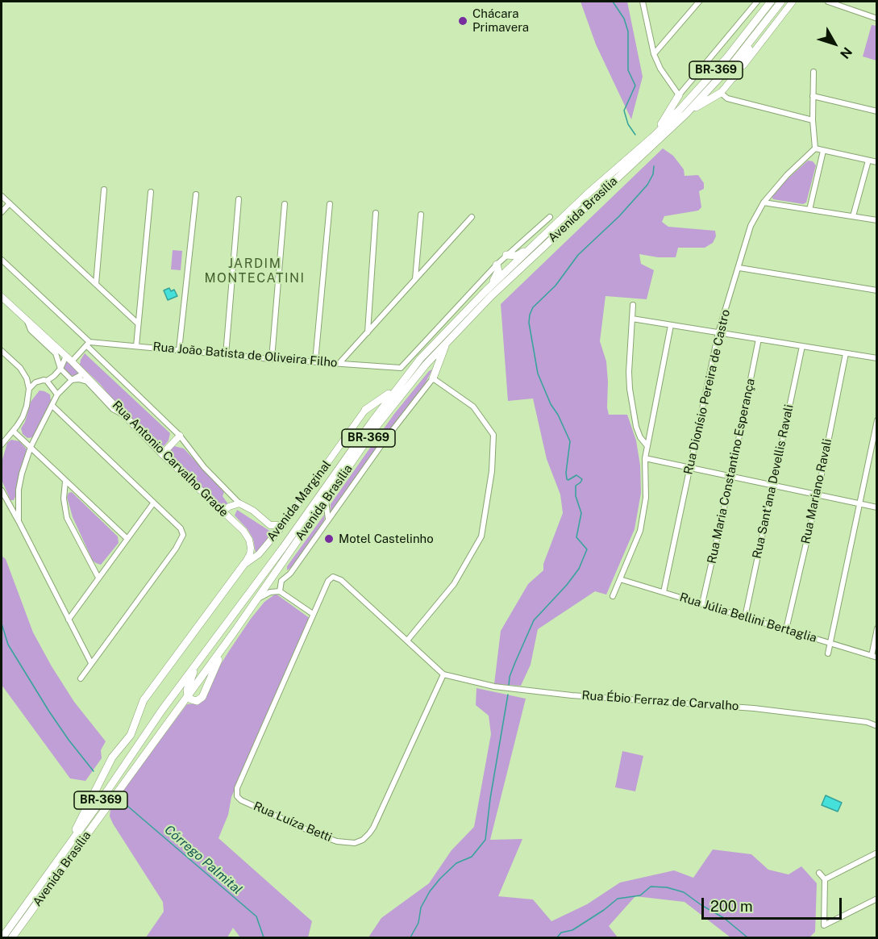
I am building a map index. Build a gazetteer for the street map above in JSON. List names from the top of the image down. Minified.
{"streets":{"highway":["BR-369","Avenida Brasília"],"main road":["Rua Antonio Carvalho Grade","Avenida Marginal"],"street":["Rua João Batista de Oliveira Filho","Rua Dionísio Pereira de Castro","Rua Maria Constantino Esperança","Rua Sant'ana Devellis Ravali","Rua Mariano Ravali","Rua Júlia Bellini Bertaglia","Rua Ébio Ferraz de Carvalho","Rua Luíza Betti"]},"crossings":[["Rua Dionísio Pereira de Castro","Rua Júlia Bellini Bertaglia"],["Rua Antonio Carvalho Grade","Avenida Marginal"],["Rua Maria Constantino Esperança","Rua Júlia Bellini Bertaglia"],["Rua Sant'ana Devellis Ravali","Rua Júlia Bellini Bertaglia"],["Rua Mariano Ravali","Rua Júlia Bellini Bertaglia"],["Rua Ébio Ferraz de Carvalho","Rua Luíza Betti"]],"districts":["JARDIM MONTECATINI"],"water":["Córrego Palmital"],"places":["Chácara Primavera","Motel Castelinho"],"scale_bar":"200 m","north":"bottom right"}
